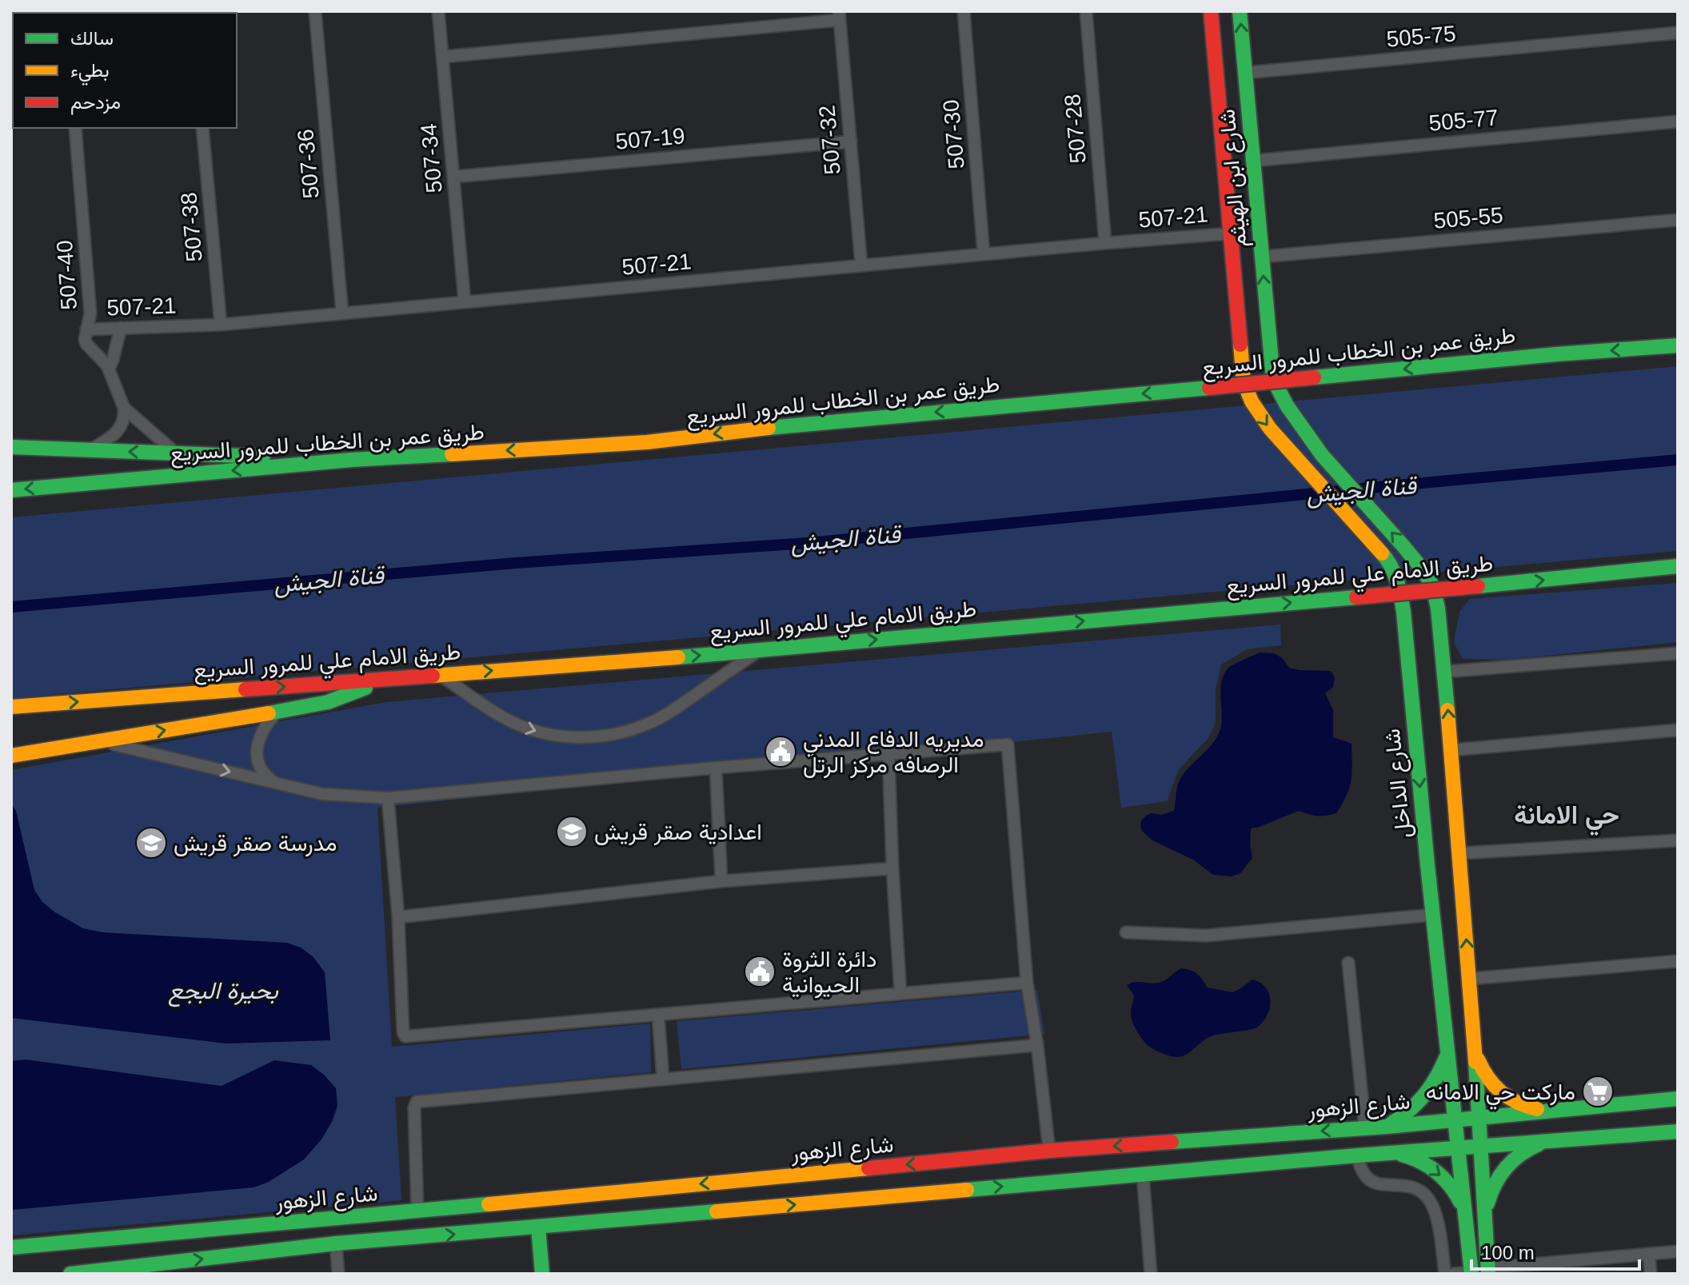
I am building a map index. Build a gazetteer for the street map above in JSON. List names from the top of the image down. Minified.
{"streets":{"main road":["شارع ابن الهيثم","طريق عمر بن الخطاب للمرور السريع","طريق الامام علي للمرور السريع","شارع الداخل","شارع الزهور"],"street":["505-75","505-77","507-28","507-30","507-19","507-32","507-34","507-36","507-21","505-55","507-38","507-40"]},"crossings":[["505-75","شارع ابن الهيثم"],["505-77","شارع ابن الهيثم"],["507-28","507-21"],["507-30","507-21"],["507-19","507-32"],["507-19","507-34"],["507-32","507-21"],["507-34","507-21"],["507-36","507-21"],["شارع ابن الهيثم","507-21"],["شارع ابن الهيثم","505-55"],["شارع ابن الهيثم","شارع الداخل"],["507-21","507-38"],["507-21","507-40"],["شارع الداخل","شارع الزهور"]],"one_way":["شارع ابن الهيثم","طريق عمر بن الخطاب للمرور السريع","طريق الامام علي للمرور السريع"],"districts":["حي الامانة"],"water":["قناة الجيش","بحيرة البجع"],"places":{"public building":["مديريه الدفاع المدني الرصافه مركز الرتل","دائرة الثروة الحيوانية"],"school or university":["اعدادية صقر قريش","مدرسة صقر قريش"],"supermarket":["ماركت حي الامانه"]},"legend":["سالك","بطيء","مزدحم"],"scale_bar":"100 m"}
